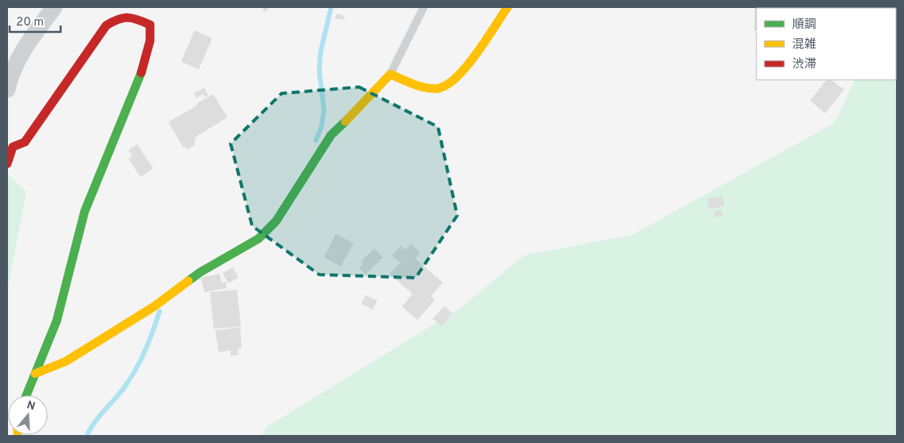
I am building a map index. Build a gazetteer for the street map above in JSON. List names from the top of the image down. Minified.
{"legend":["順調","混雑","渋滞"],"scale_bar":"20 m","north":"top"}
